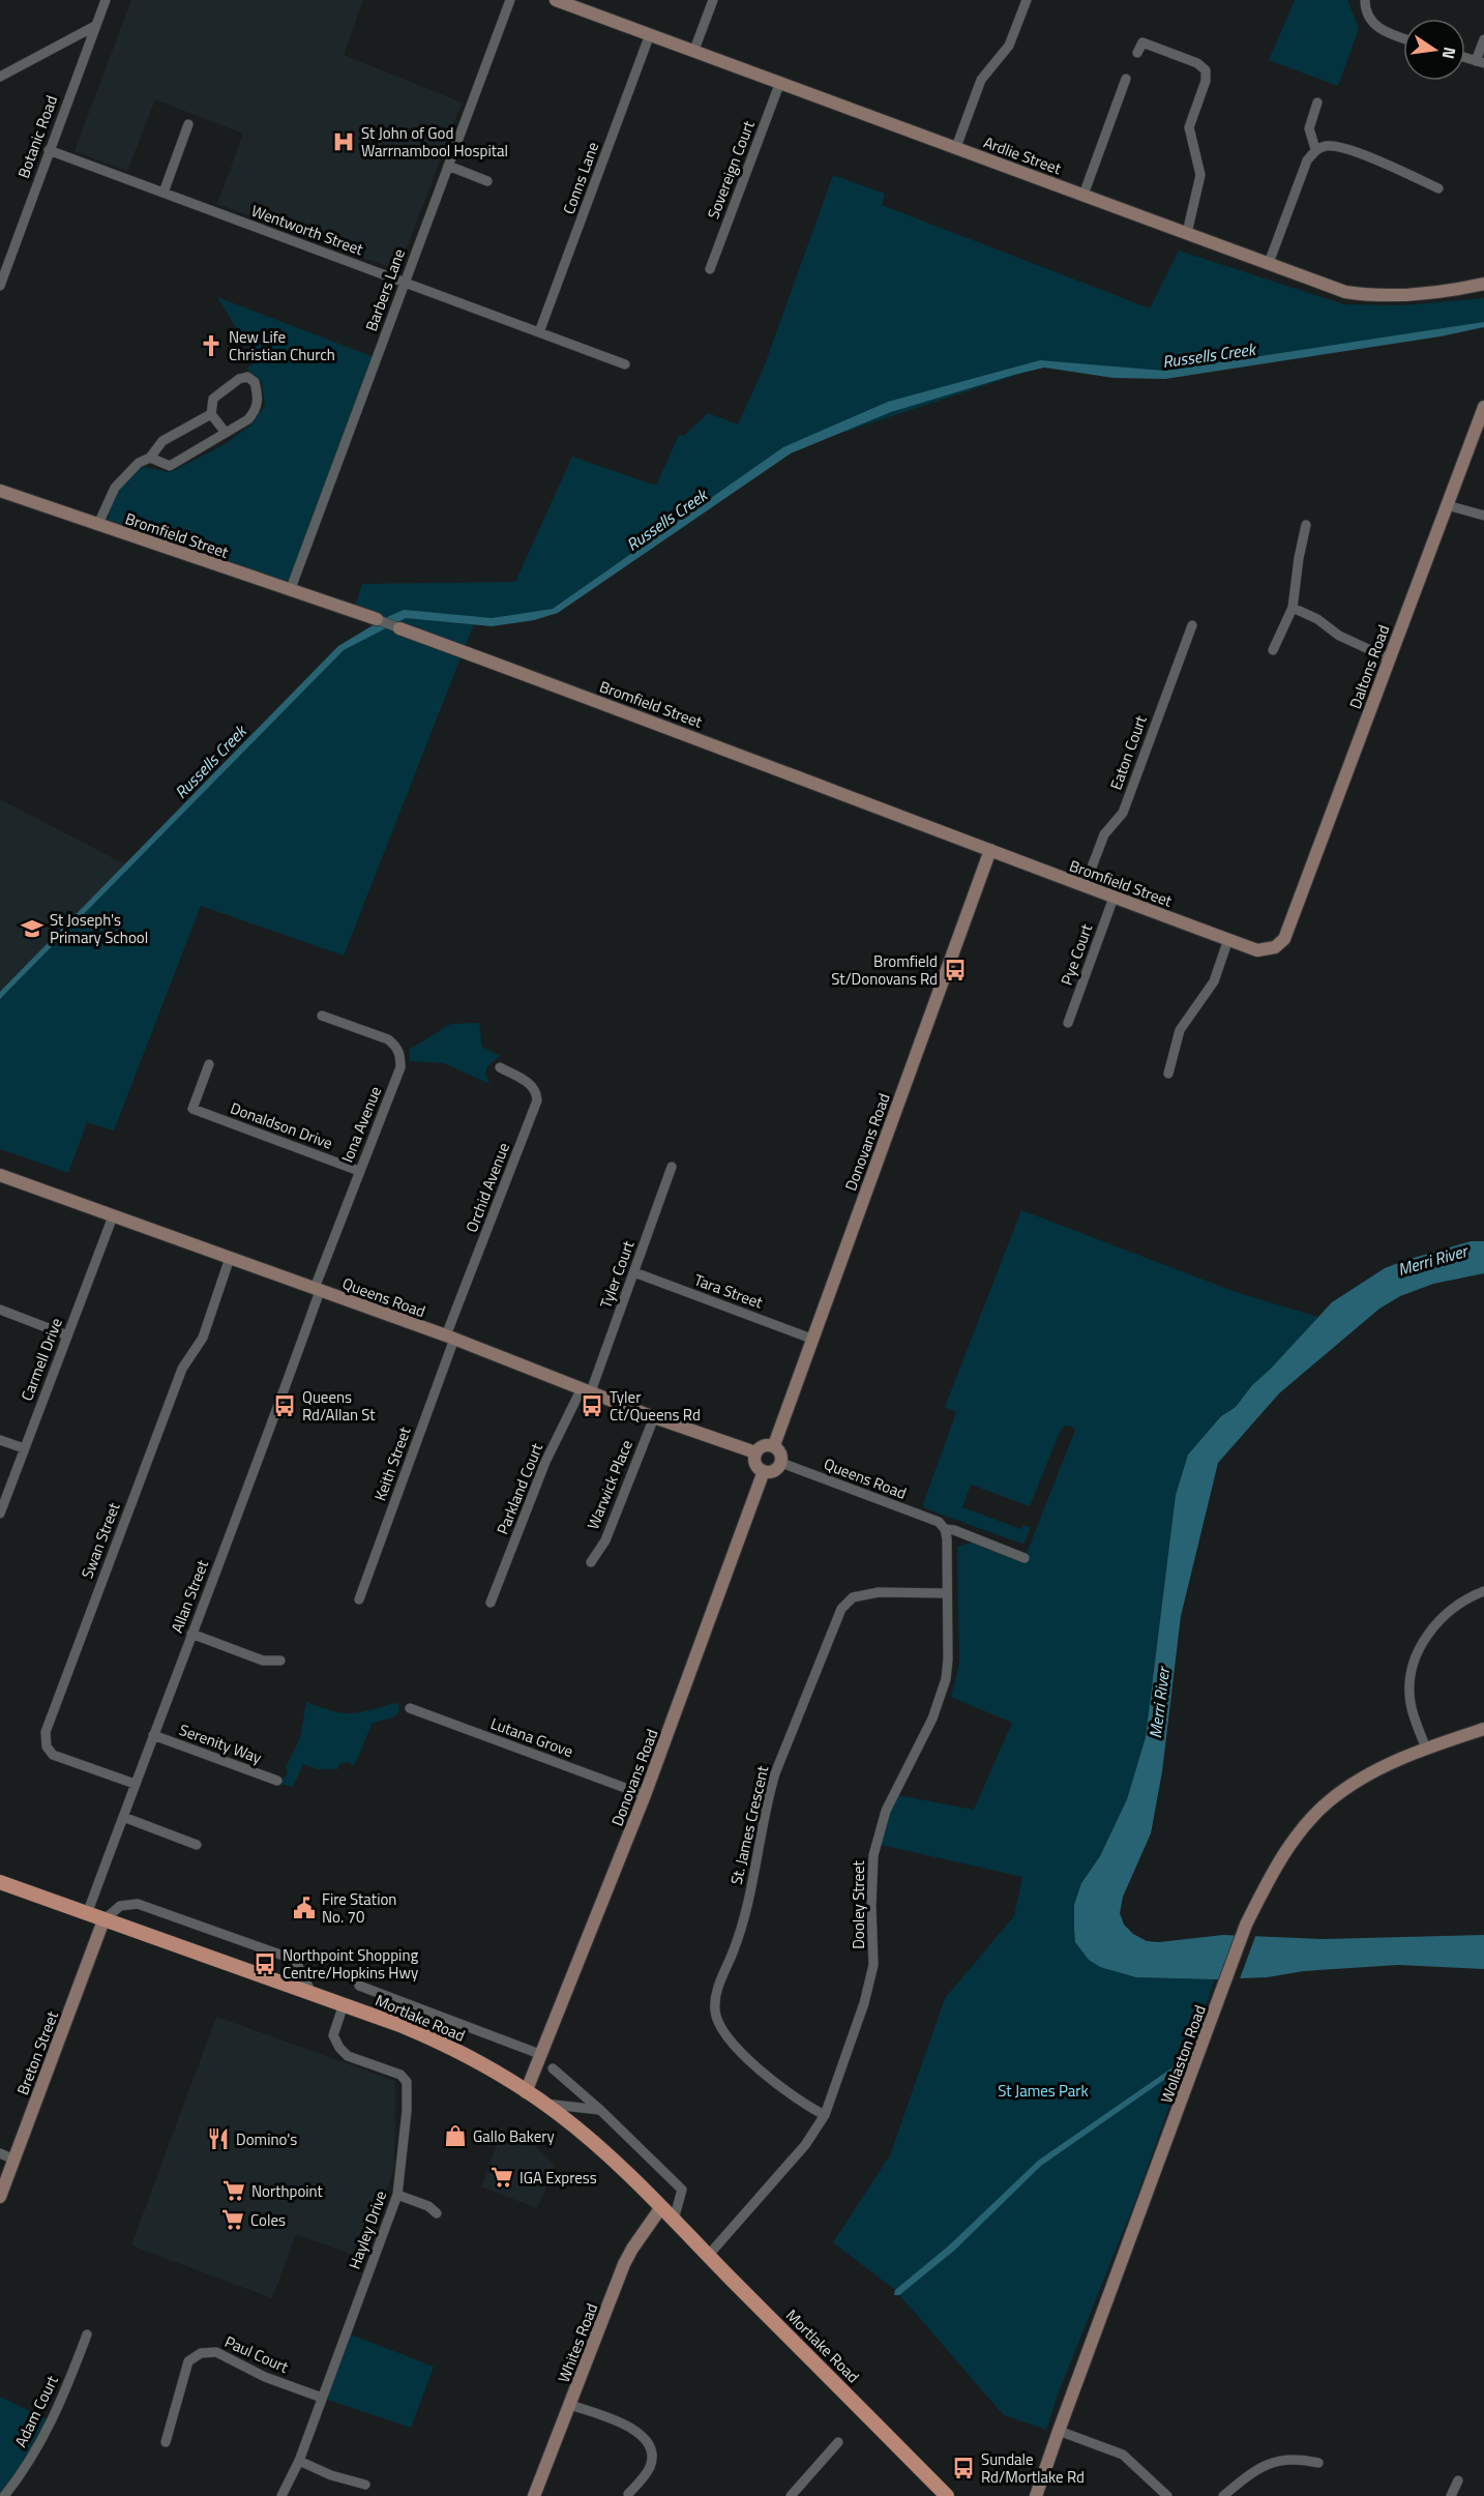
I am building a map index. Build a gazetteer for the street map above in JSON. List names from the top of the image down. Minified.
{"streets":{"main road":["Mortlake Road"],"street":["Botanic Road","Ardlie Street","Sovereign Court","Conns Lane","Wentworth Street","Barbers Lane","Bromfield Street","Daltons Road","Eaton Court","Pye Court","Iona Avenue","Donaldson Drive","Donovans Road","Orchid Avenue","Tyler Court","Tara Street","Queens Road","Carmell Drive","Keith Street","Warwick Place","Parkland Court","Swan Street","Allan Street","Lutana Grove","Serenity Way","St. James Crescent","Dooley Street","Breton Street","Wollaston Road","Hayley Drive","Whites Road","Paul Court","Adam Court"]},"crossings":[["Botanic Road","Wentworth Street"],["Ardlie Street","Sovereign Court"],["Ardlie Street","Conns Lane"],["Conns Lane","Wentworth Street"],["Wentworth Street","Barbers Lane"],["Barbers Lane","Bromfield Street"],["Bromfield Street","Daltons Road"],["Bromfield Street","Eaton Court"],["Bromfield Street","Pye Court"],["Bromfield Street","Donovans Road"],["Iona Avenue","Donaldson Drive"],["Iona Avenue","Queens Road"],["Iona Avenue","Allan Street"],["Donovans Road","Tara Street"],["Donovans Road","Queens Road"],["Donovans Road","Lutana Grove"],["Donovans Road","Mortlake Road"],["Orchid Avenue","Queens Road"],["Orchid Avenue","Keith Street"],["Tyler Court","Tara Street"],["Tyler Court","Queens Road"],["Tyler Court","Parkland Court"],["Queens Road","Carmell Drive"],["Queens Road","Keith Street"],["Queens Road","Warwick Place"],["Queens Road","Parkland Court"],["Queens Road","Swan Street"],["Queens Road","Allan Street"],["Queens Road","Dooley Street"],["Swan Street","Allan Street"],["Allan Street","Serenity Way"],["Allan Street","Mortlake Road"],["St. James Crescent","Dooley Street"],["Dooley Street","Mortlake Road"],["Mortlake Road","Breton Street"],["Mortlake Road","Hayley Drive"],["Mortlake Road","Whites Road"],["Hayley Drive","Paul Court"]],"water":["Russells Creek","Merri River"],"parks":["St James Park"],"places":{"hospital":["St John of God Warrnambool Hospital"],"church":["New Life Christian Church"],"school or university":["St Joseph's Primary School"],"bus stop":["Bromfield St/Donovans Rd","Queens Rd/Allan St","Tyler Ct/Queens Rd","Northpoint Shopping Centre/Hopkins Hwy","Sundale Rd/Mortlake Rd"],"public building":["Fire Station No. 70"],"shop":["Gallo Bakery"],"restaurant":["Domino's"],"supermarket":["IGA Express","Northpoint","Coles"]},"north":"right"}
